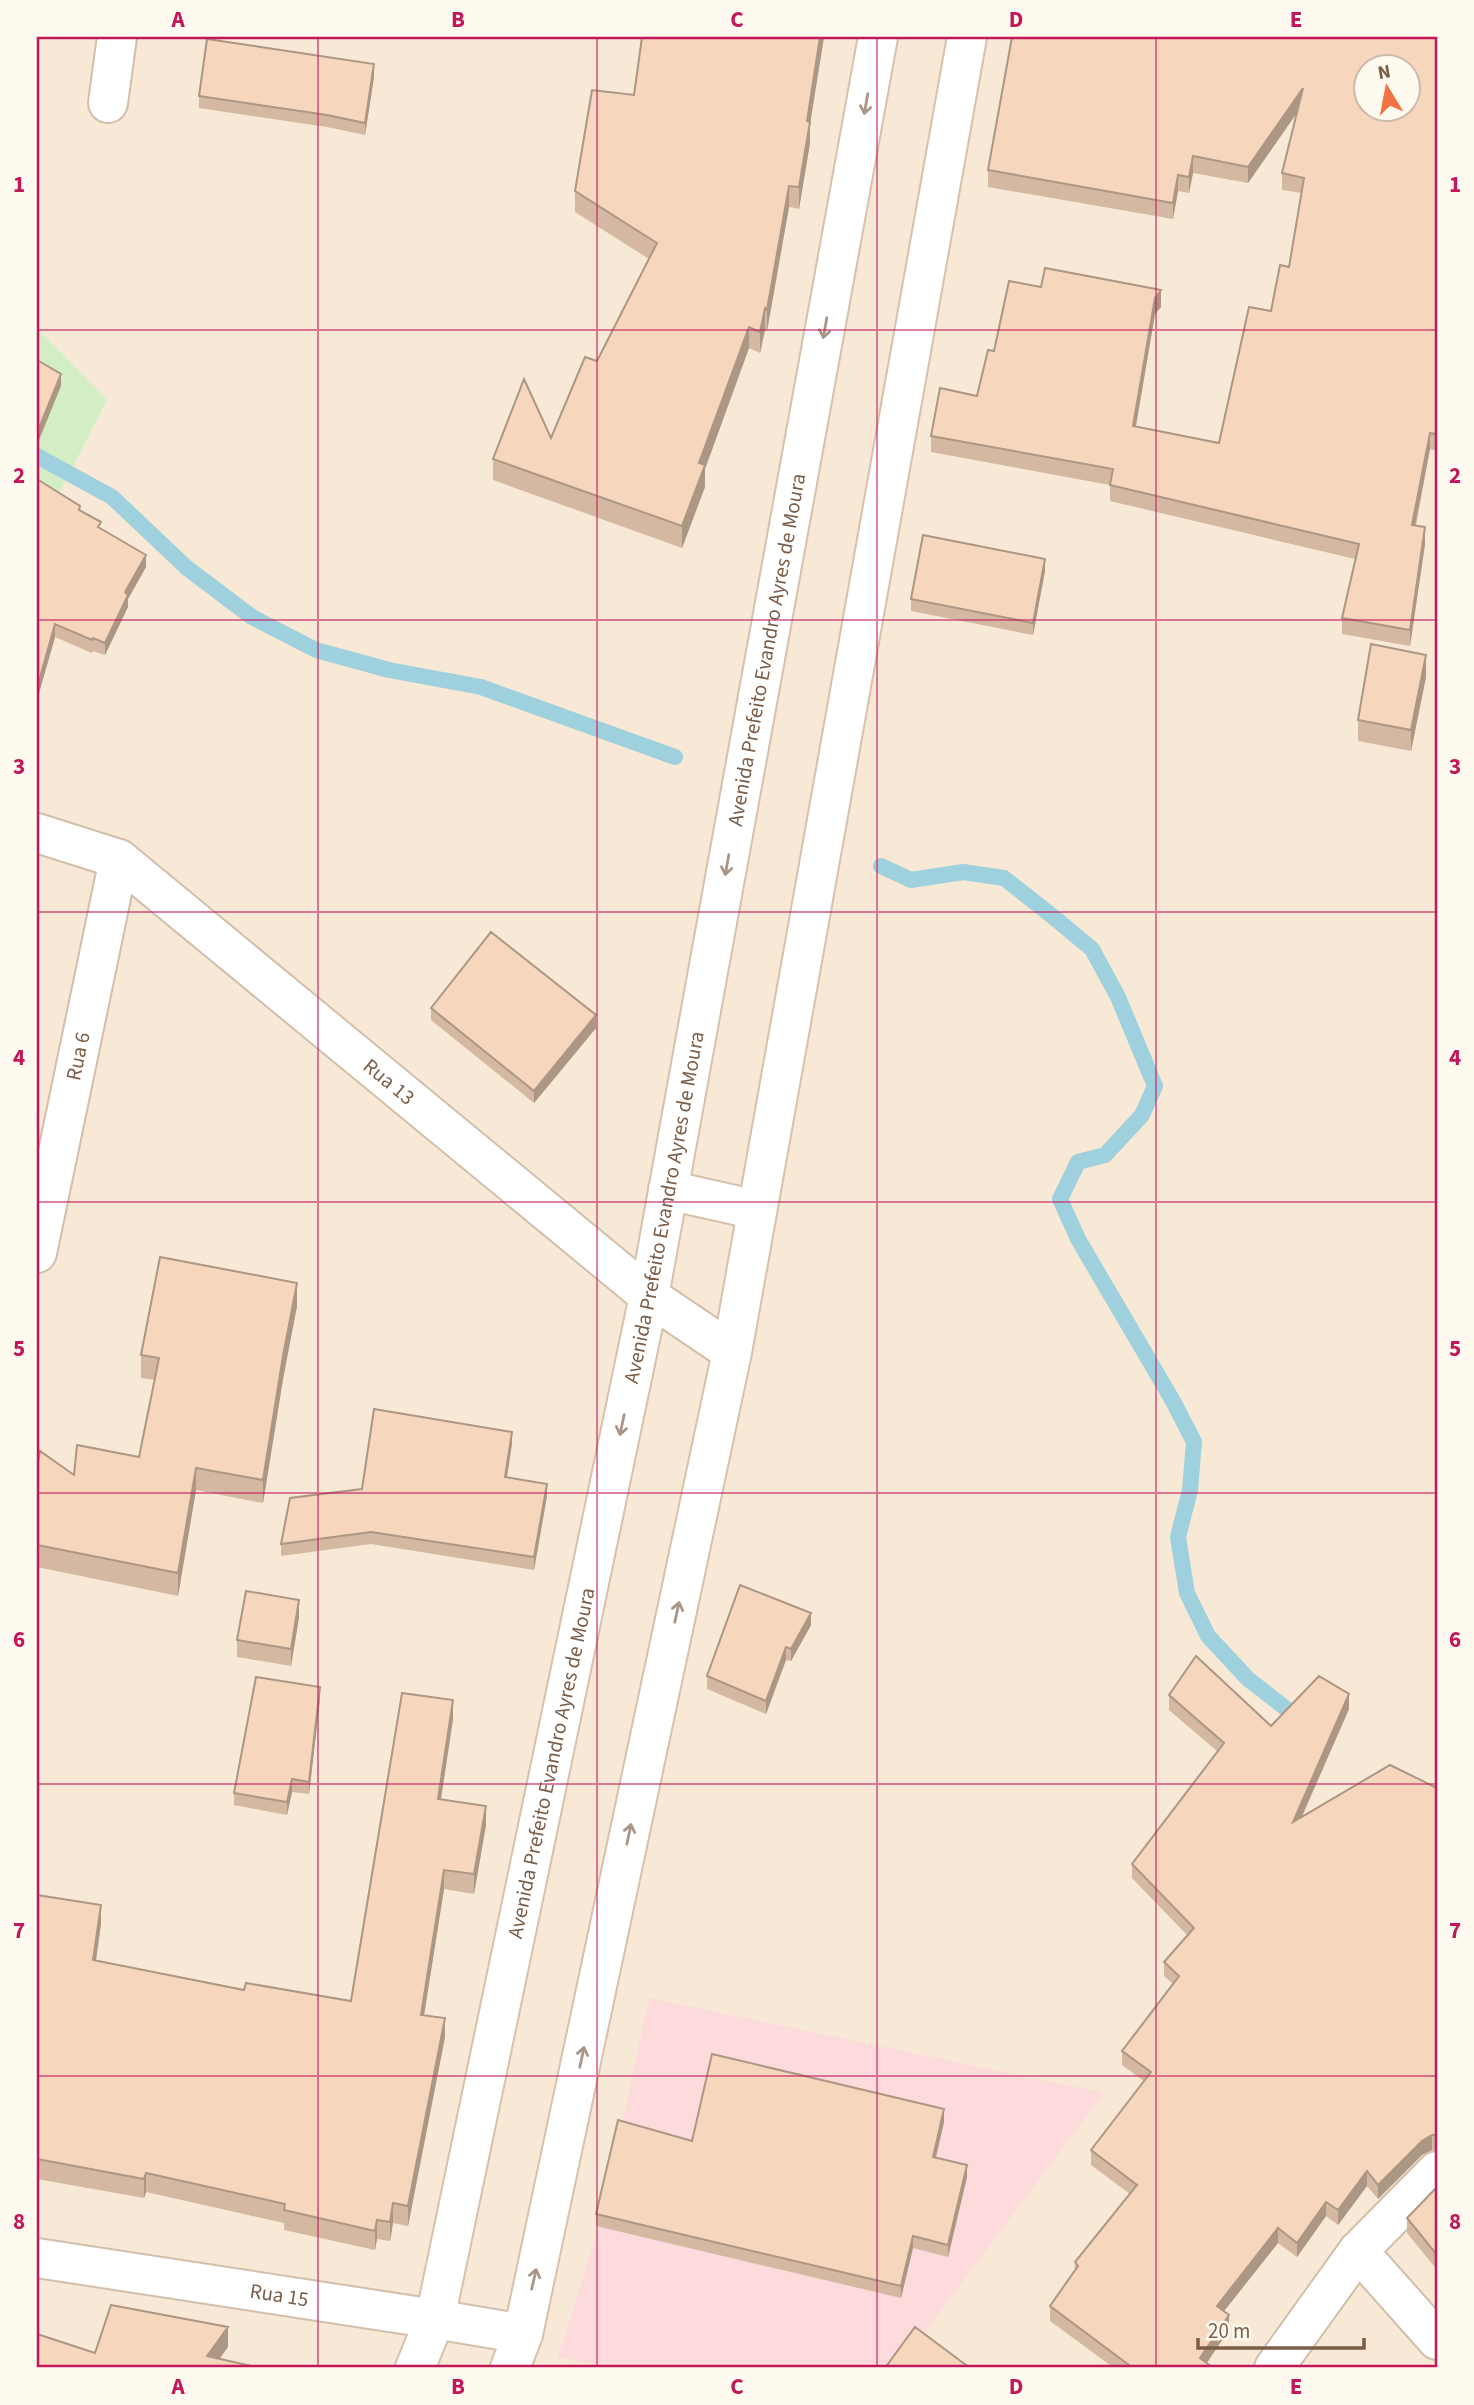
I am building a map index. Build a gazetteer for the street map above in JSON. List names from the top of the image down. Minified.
{"streets":{"street":["Avenida Prefeito Evandro Ayres de Moura","Rua 6","Rua 13","Rua 15"]},"crossings":[["Avenida Prefeito Evandro Ayres de Moura","Rua 13"],["Avenida Prefeito Evandro Ayres de Moura","Rua 15"],["Rua 6","Rua 13"]],"scale_bar":"20 m","north":"top","grid":{"columns":["A","B","C","D","E"],"rows":["1","2","3","4","5","6","7","8"]}}
